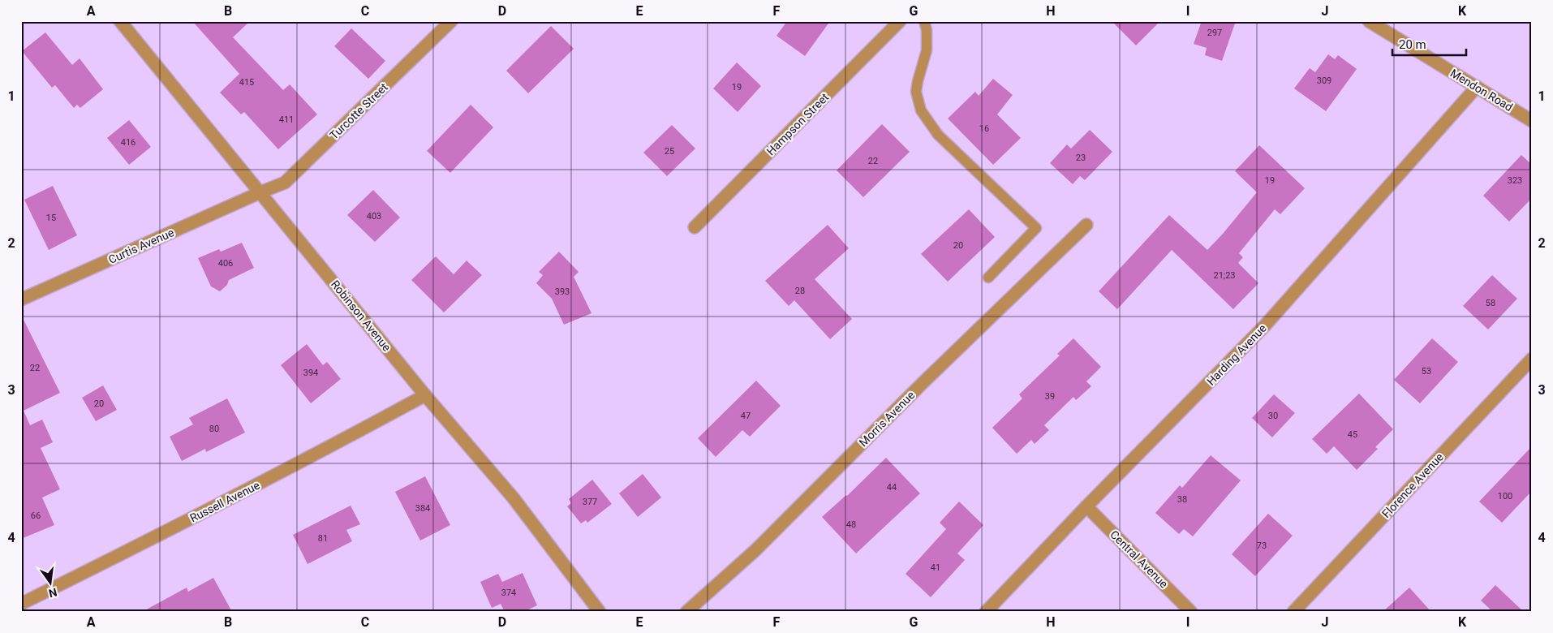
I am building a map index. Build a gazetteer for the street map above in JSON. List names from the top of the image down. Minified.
{"streets":{"street":["Mendon Road","Turcotte Street","Hampson Street","Curtis Avenue","Robinson Avenue","Harding Avenue","Morris Avenue","Florence Avenue","Russell Avenue","Central Avenue"]},"crossings":[["Mendon Road","Harding Avenue"],["Turcotte Street","Curtis Avenue"],["Turcotte Street","Robinson Avenue"],["Curtis Avenue","Robinson Avenue"],["Robinson Avenue","Russell Avenue"],["Harding Avenue","Central Avenue"]],"house_numbers":["297","309","415","19","411","16","416","25","23","22","19","323","403","15","20","406","21;23","28","393","58","22","53","394","39","20","47","30","80","45","44","100","38","377","384","66","48","81","73","41","374"],"scale_bar":"20 m","north":"bottom","grid":{"columns":["A","B","C","D","E","F","G","H","I","J","K"],"rows":["1","2","3","4"]}}
